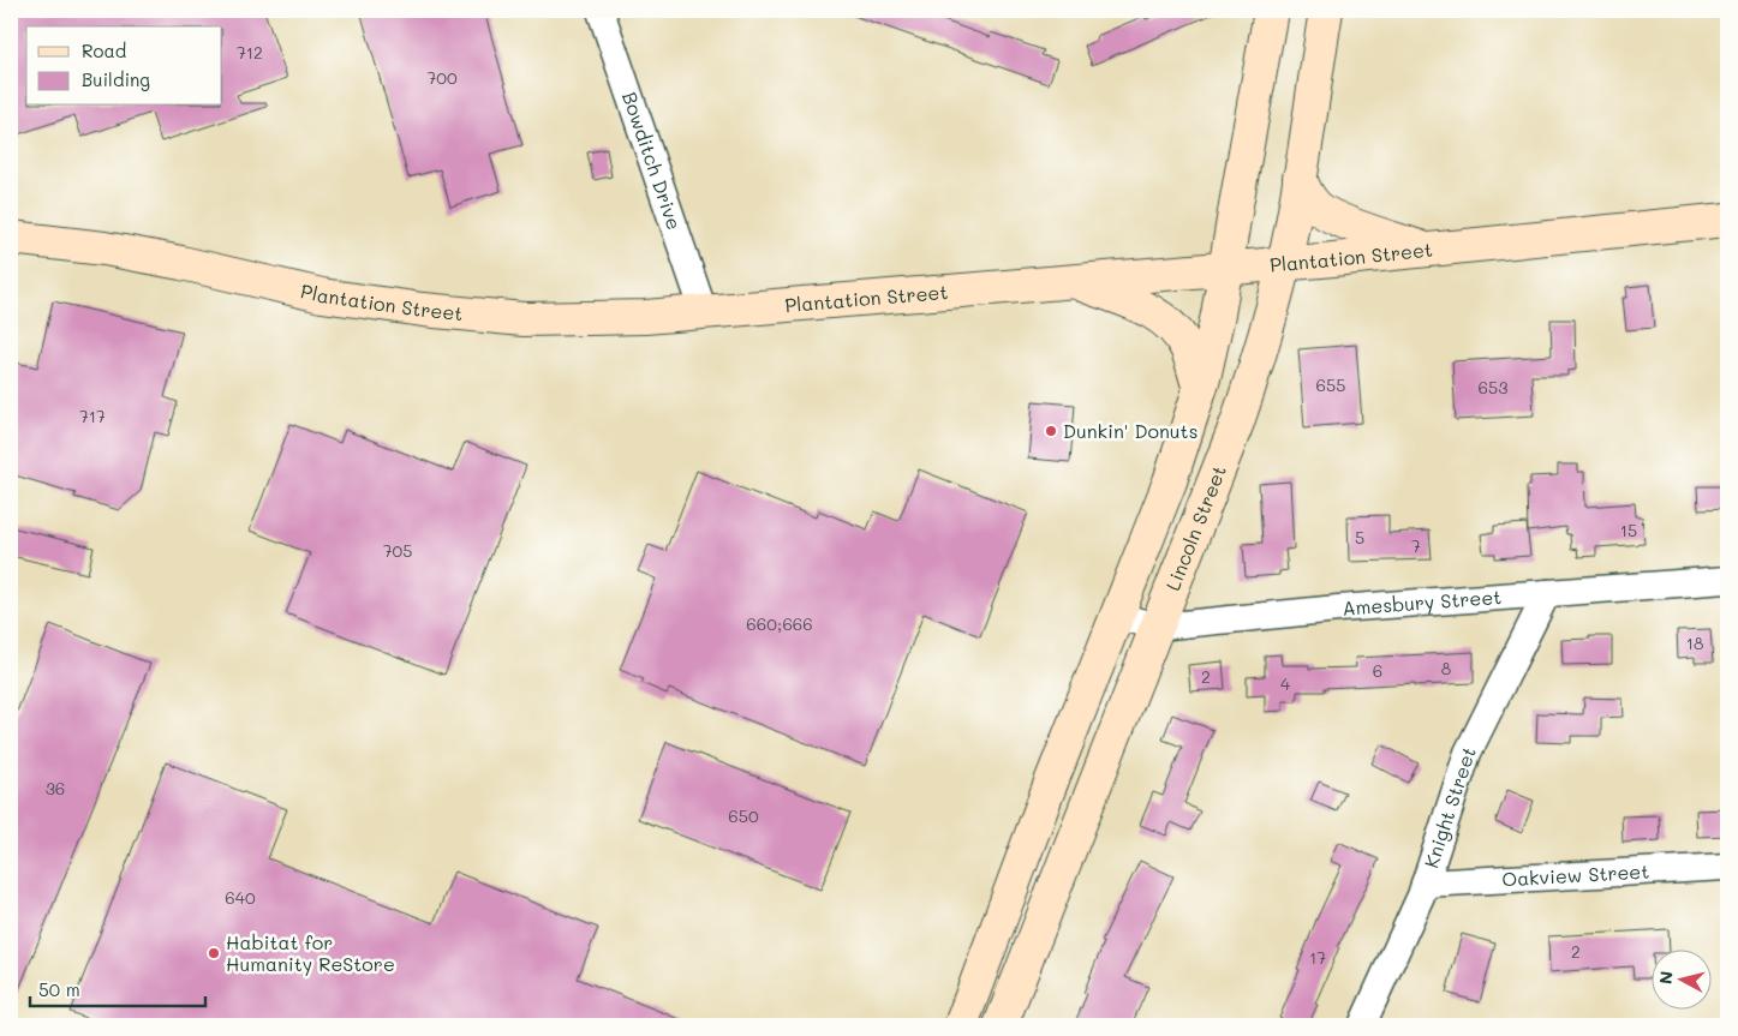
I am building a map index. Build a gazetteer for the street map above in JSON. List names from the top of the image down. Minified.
{"streets":{"main road":["Plantation Street","Lincoln Street"],"street":["Bowditch Drive","Amesbury Street","Knight Street","Oakview Street"]},"crossings":[["Bowditch Drive","Plantation Street"],["Plantation Street","Lincoln Street"],["Lincoln Street","Amesbury Street"],["Amesbury Street","Knight Street"],["Knight Street","Oakview Street"]],"places":["Dunkin' Donuts","Habitat for Humanity ReStore"],"house_numbers":["712","700","655","653","717","15","5","7","705","660;666","18","8","6","2","4","36","650","640","2","17"],"legend":["Road","Building"],"scale_bar":"50 m","north":"left"}
